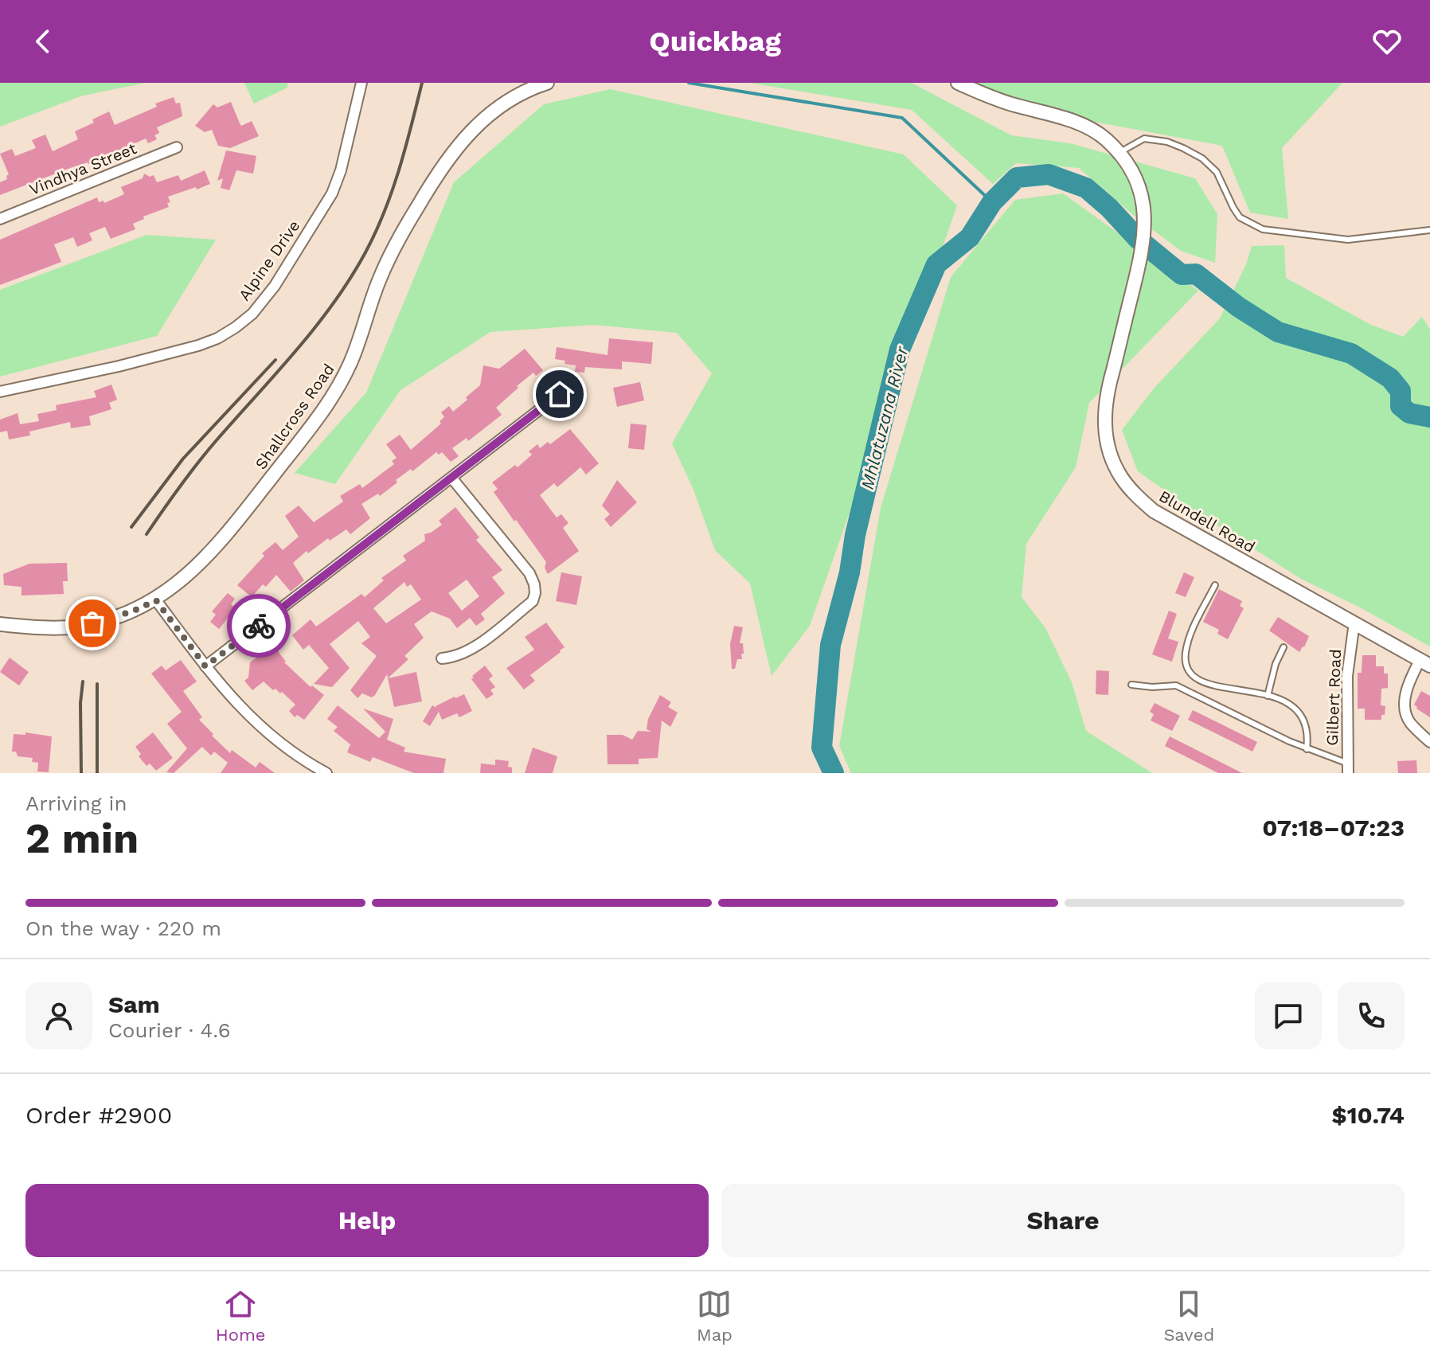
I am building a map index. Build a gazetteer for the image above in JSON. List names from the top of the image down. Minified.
{"streets":{"street":["Vindhya Street","Alpine Drive","Shallcross Road","Blundell Road","Gilbert Road"]},"crossings":[["Blundell Road","Gilbert Road"]],"water":["Mhlatuzana River"],"page":{"header":"Quickbag","heading":["2 min","Arriving in","07:18–07:23"],"panel":["Sam","Courier · 4.6","Order #2900","$10.74"],"bar":"On the way · 220 m","buttons":["Help","Share"],"tabs":["Home","Map","Saved"]}}
